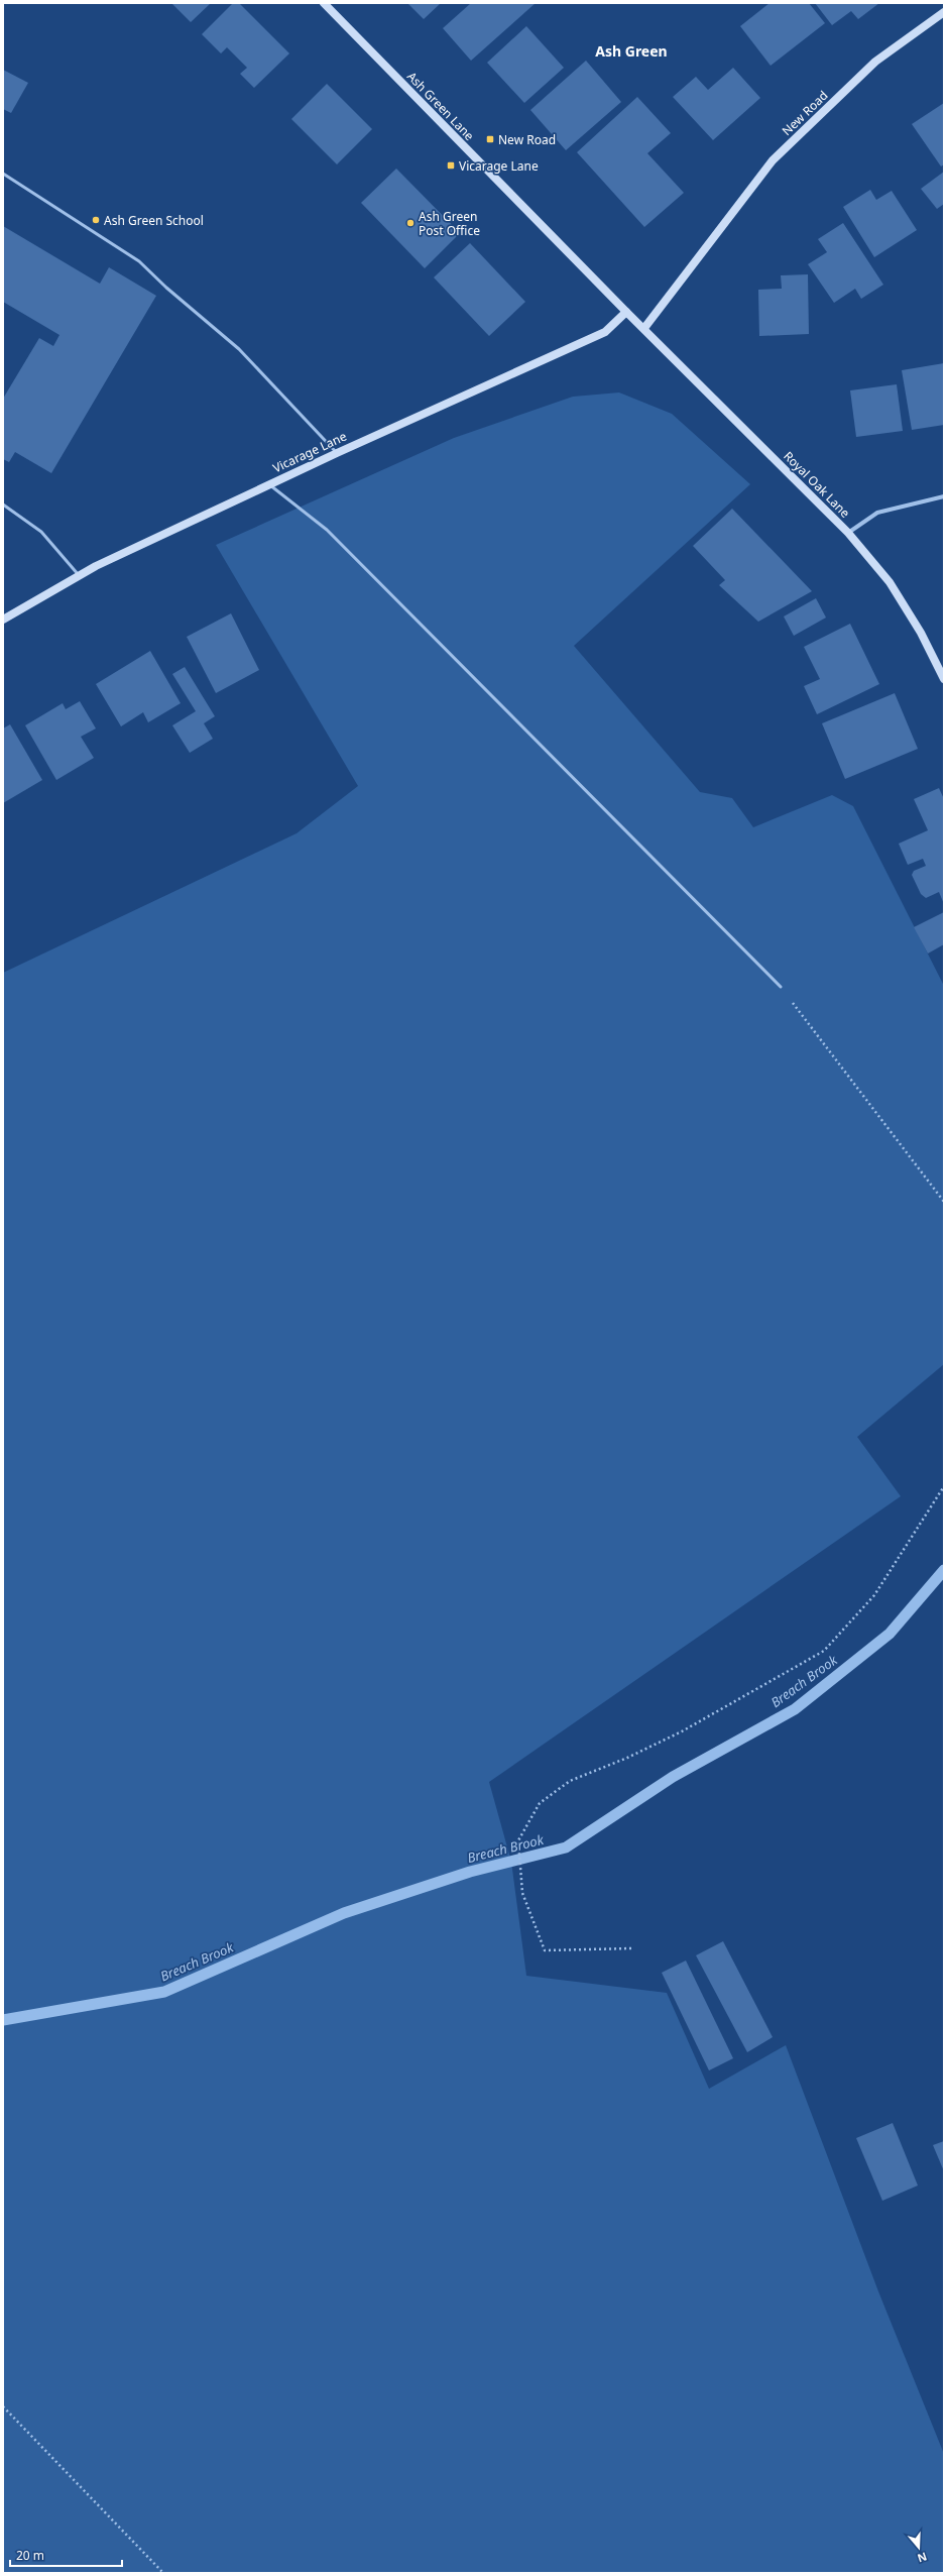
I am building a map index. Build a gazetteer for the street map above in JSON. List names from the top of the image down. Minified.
{"streets":{"street":["Ash Green Lane","New Road","Vicarage Lane","Royal Oak Lane"]},"crossings":[["Ash Green Lane","New Road"],["Ash Green Lane","Vicarage Lane"],["Ash Green Lane","Royal Oak Lane"],["New Road","Royal Oak Lane"]],"districts":["Ash Green"],"water":["Breach Brook"],"places":{"transit":["New Road","Vicarage Lane"],"other":["Ash Green School","Ash Green Post Office"]},"scale_bar":"20 m","north":"bottom"}
